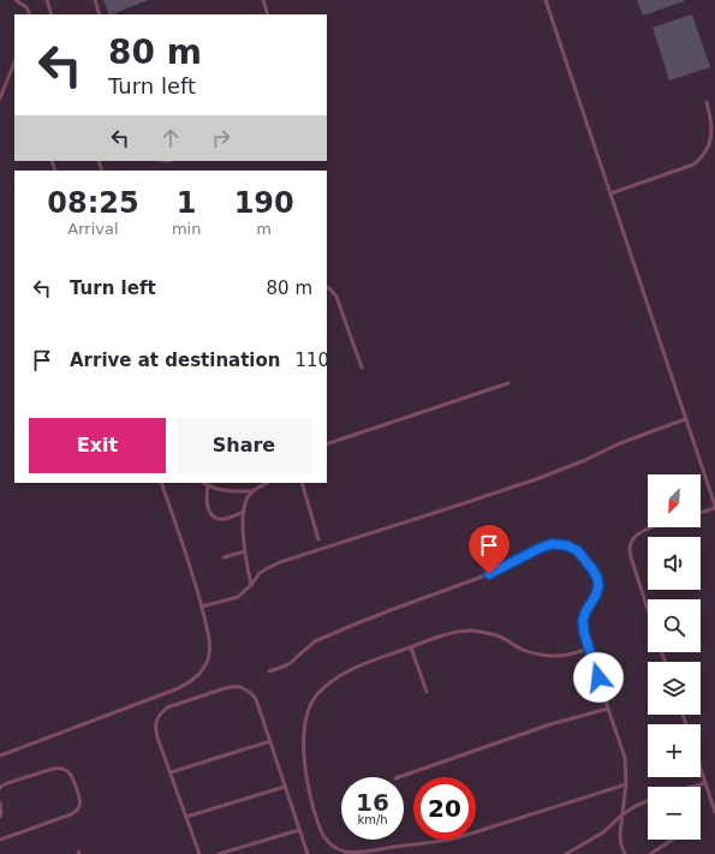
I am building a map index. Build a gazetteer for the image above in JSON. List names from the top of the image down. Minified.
{"north":"bottom left","page":{"turn":["80 m","Turn left"],"eta":["08:25","Arrival","1","min","190","m"],"list":[{"name":"Turn left","value":"80 m"},{"name":"Arrive at destination","value":"110 m"}],"buttons":["Exit","Share"],"map_buttons":["+","−"],"speed":"16 km/h","limit":"20"}}
